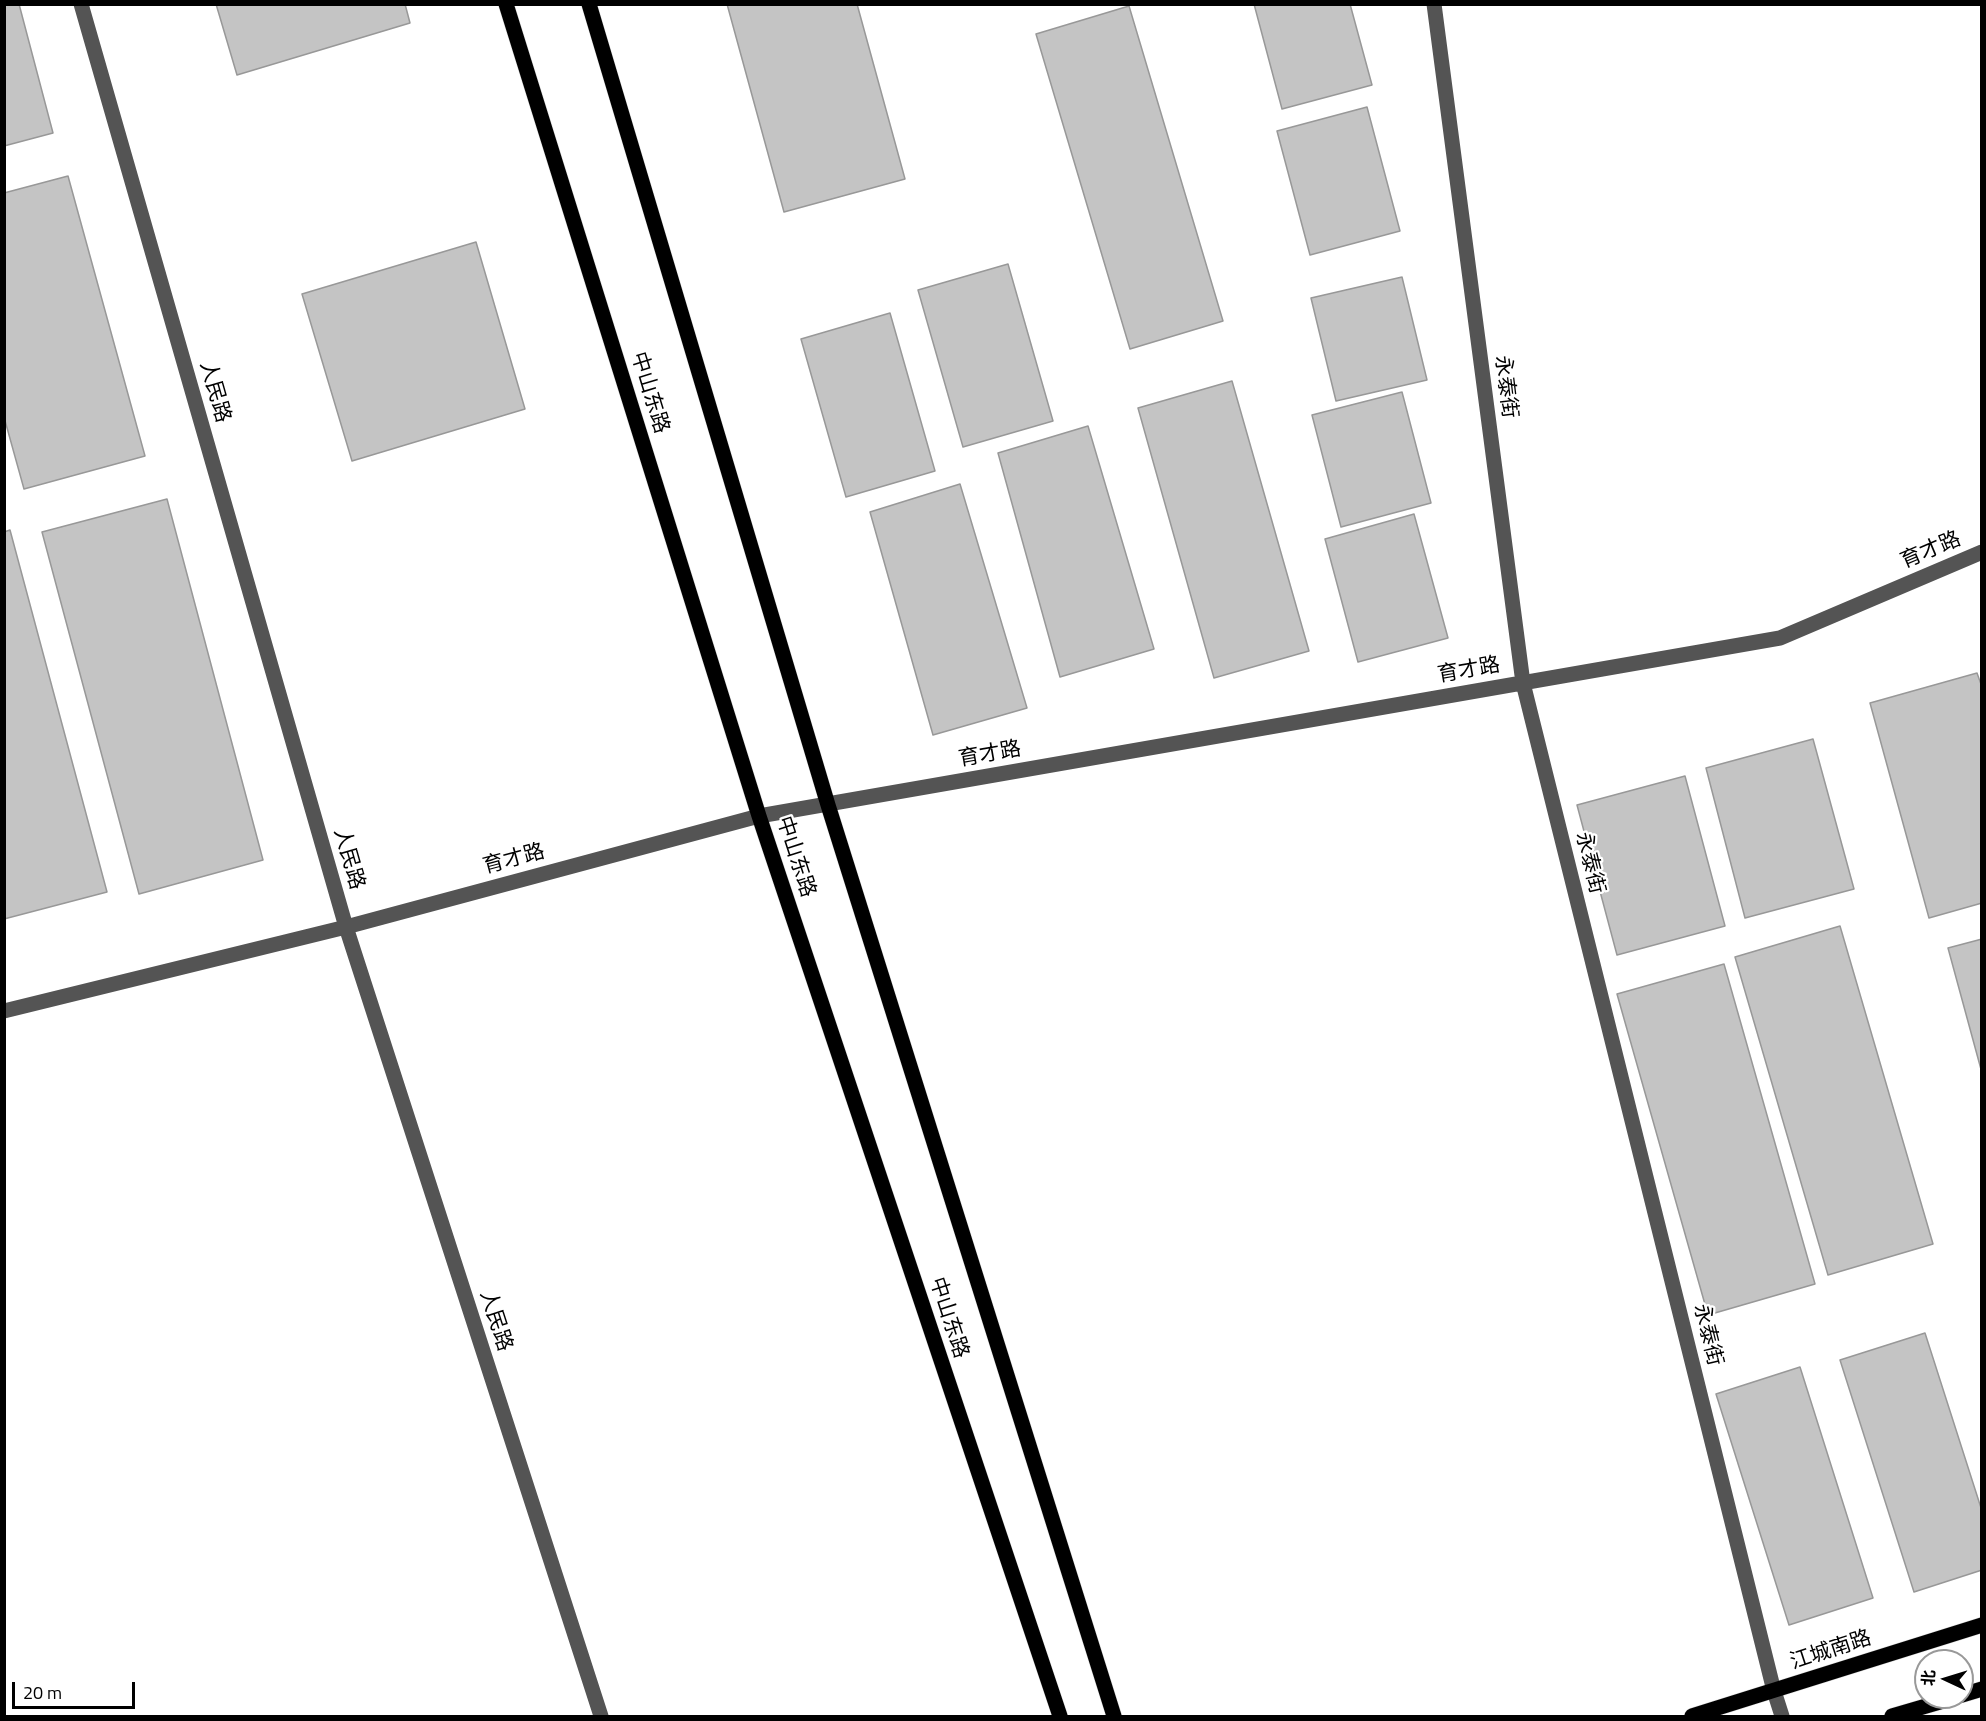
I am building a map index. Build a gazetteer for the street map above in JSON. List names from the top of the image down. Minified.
{"streets":{"main road":["中山东路","江城南路"],"street":["永泰街","人民路","育才路"]},"crossings":[["永泰街","育才路"],["永泰街","江城南路"],["人民路","育才路"],["中山东路","育才路"]],"scale_bar":"20 m","north":"left"}
